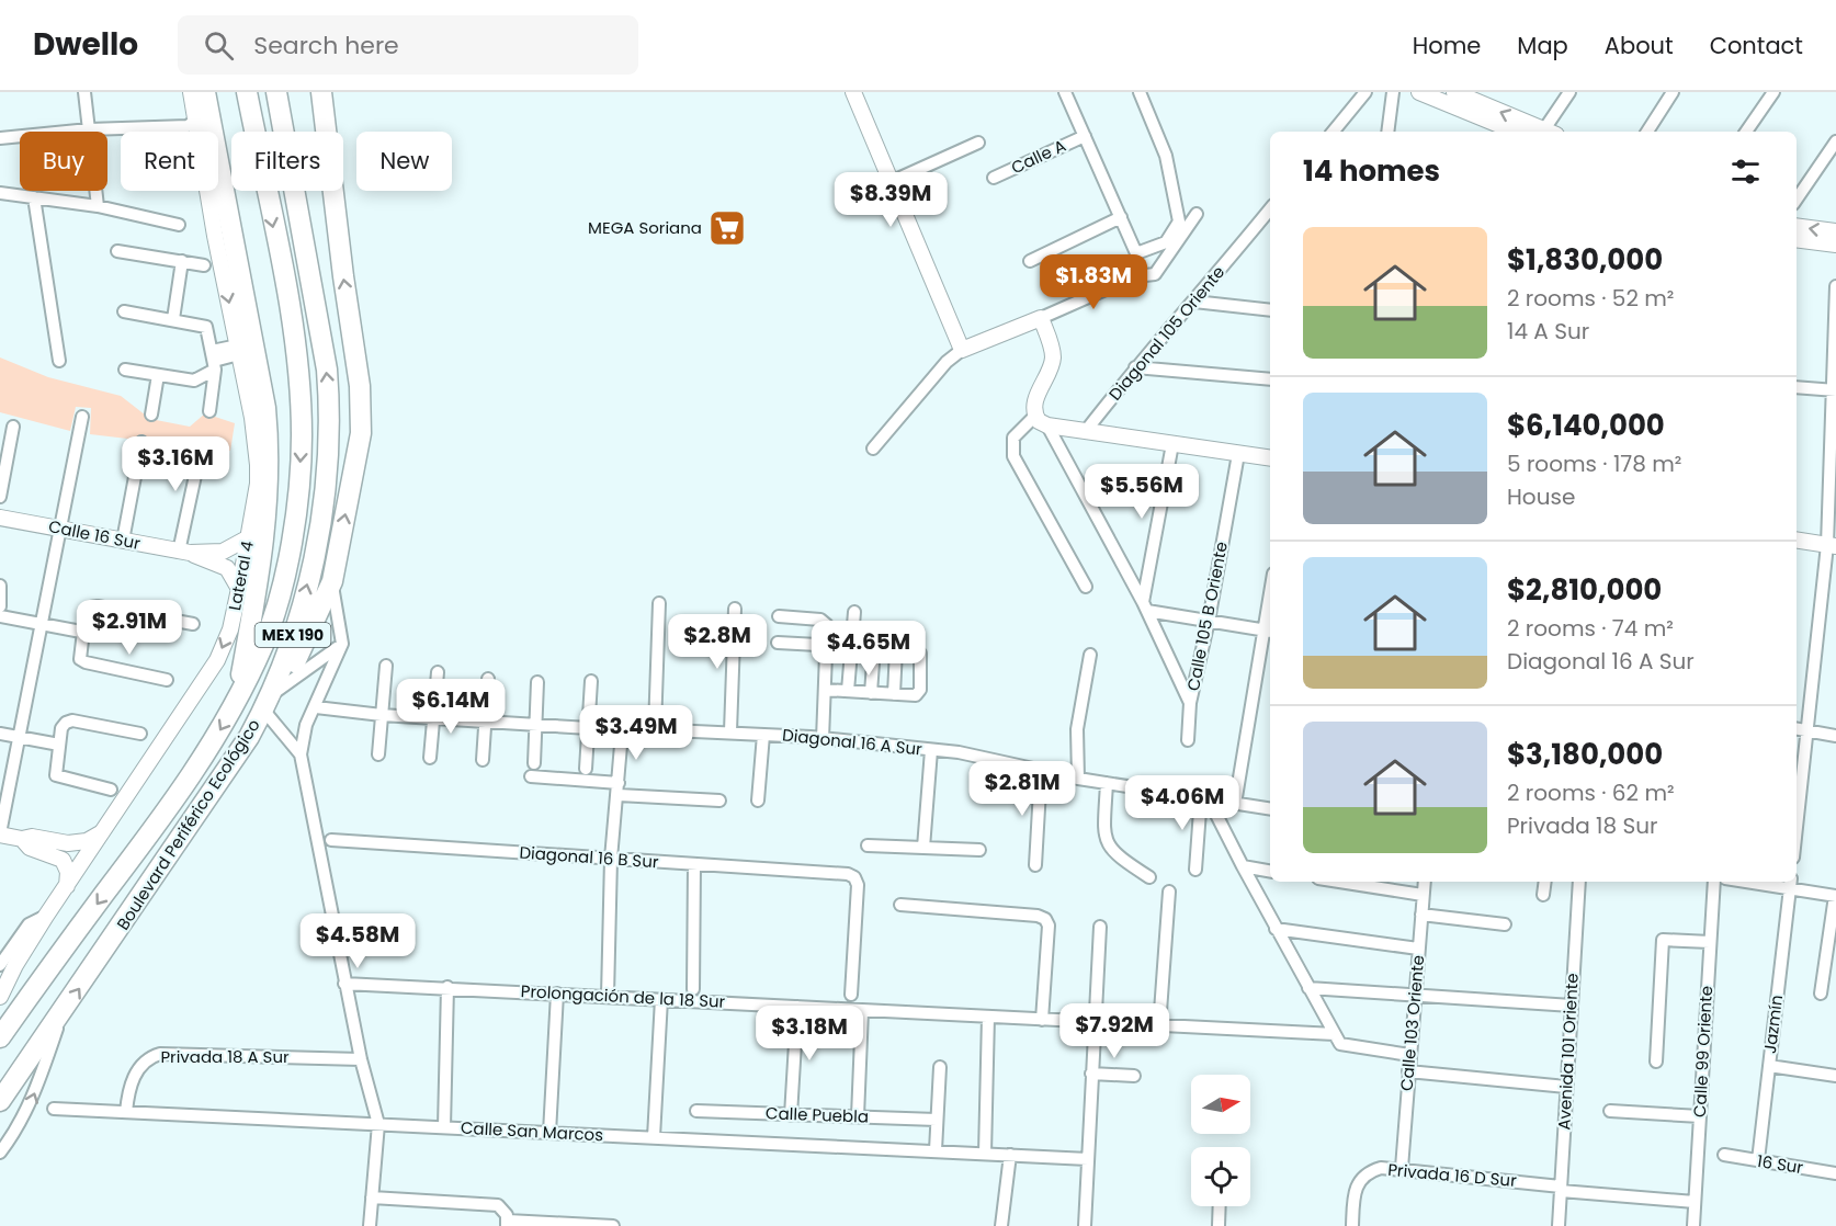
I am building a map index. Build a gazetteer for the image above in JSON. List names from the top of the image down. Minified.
{"streets":{"highway":["MEX 190","Boulevard Periférico Ecológico"],"street":["Calle A","Diagonal 105 Oriente","Calle 16 Sur","Lateral 4","Calle 105 B Oriente","Diagonal 16 A Sur","Diagonal 16 B Sur","Prolongación de la 18 Sur","Calle 103 Oriente","Jazmín","Avenida 101 Oriente","Calle 99 Oriente","Privada 18 A Sur","Calle Puebla","Calle San Marcos","16 Sur","Privada 16 D Sur"]},"crossings":[["Calle 16 Sur","Lateral 4"],["Prolongación de la 18 Sur","Calle 103 Oriente"],["Calle 103 Oriente","Privada 16 D Sur"],["Jazmín","16 Sur"],["Avenida 101 Oriente","Privada 16 D Sur"],["Calle 99 Oriente","Privada 16 D Sur"],["Privada 18 A Sur","Calle San Marcos"]],"places":{"supermarket":["MEGA Soriana"]},"north":"right","page":{"header":"Dwello","search":"Search here","nav":["Home","Map","About","Contact"],"chip":["Buy","Rent","Filters","New"],"heading":"14 homes","price":["$8.39M","$1.83M","$3.16M","$5.56M","$2.91M","$2.8M","$4.65M","$6.14M","$3.49M","$2.81M","$4.06M","$4.58M","$7.92M","$3.18M"],"list":[{"name":"$1,830,000","note":"2 rooms · 52 m² · 14 A Sur"},{"name":"$6,140,000","note":"5 rooms · 178 m² · House"},{"name":"$2,810,000","note":"2 rooms · 74 m² · Diagonal 16 A Sur"},{"name":"$3,180,000","note":"2 rooms · 62 m² · Privada 18 Sur"}]}}
